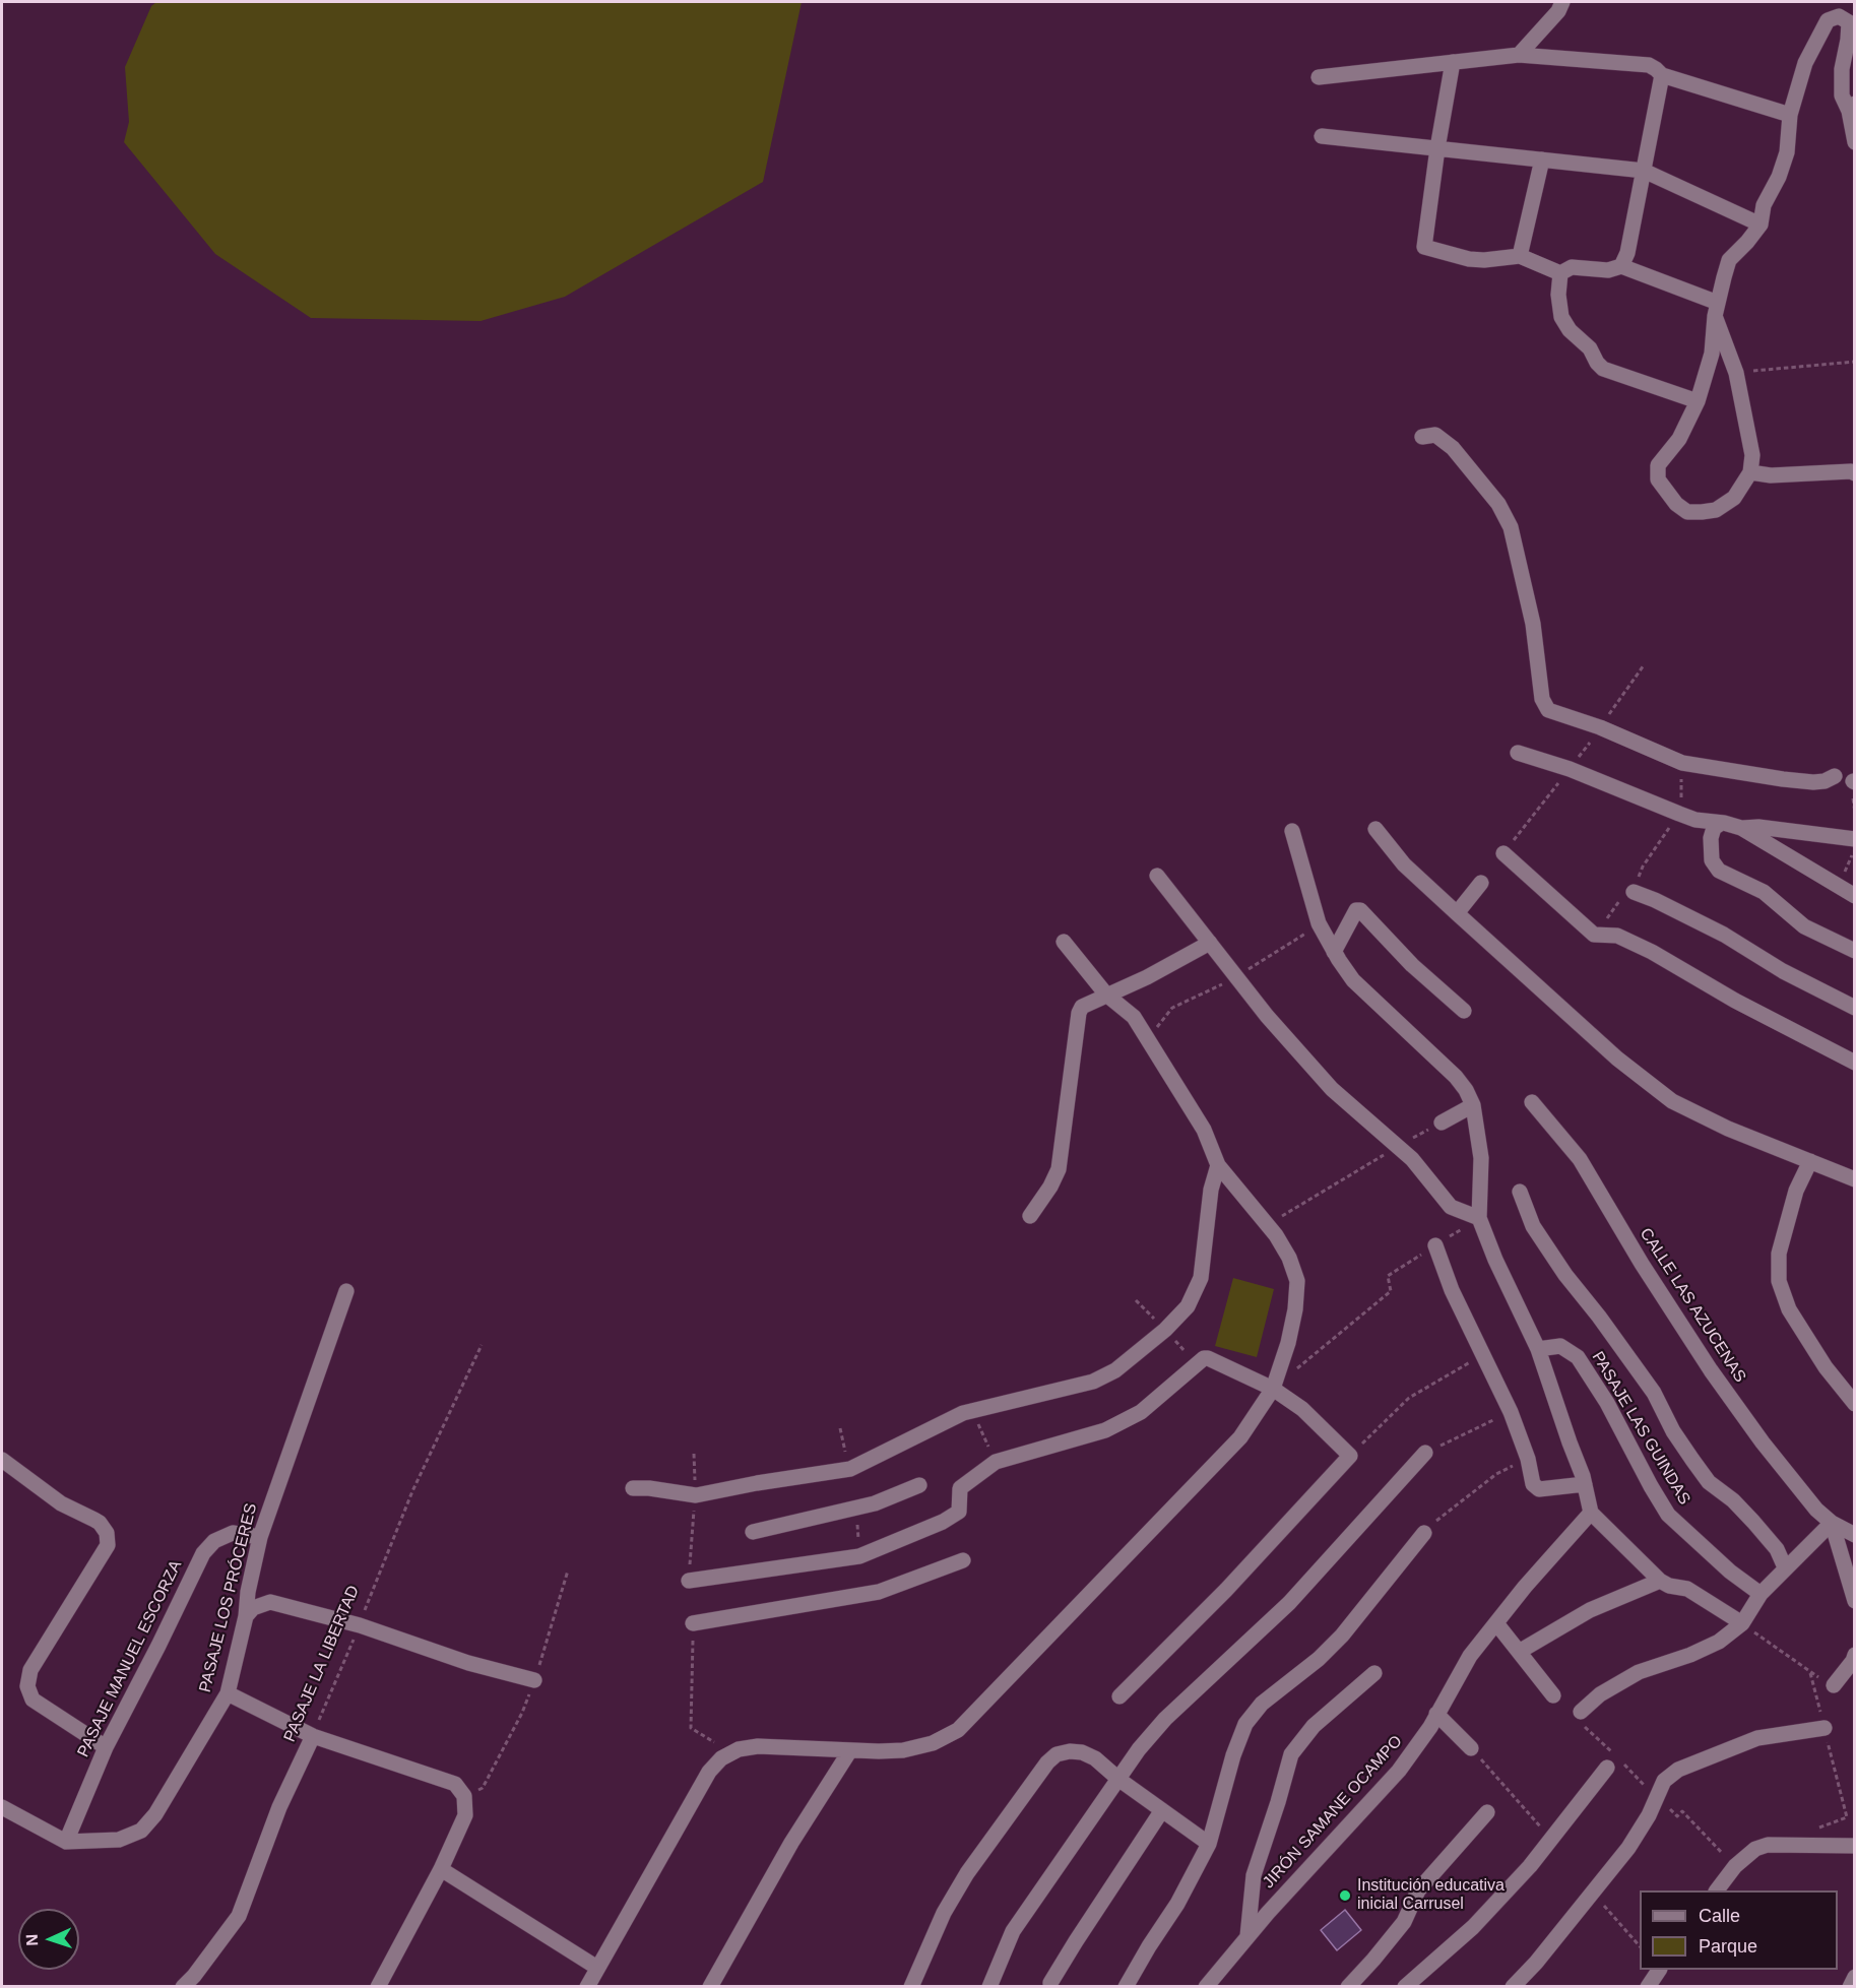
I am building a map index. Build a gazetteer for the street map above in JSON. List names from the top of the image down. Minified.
{"streets":{"street":["CALLE LAS AZUCENAS","PASAJE LAS GUINDAS","PASAJE LOS PRÓCERES","PASAJE MANUEL ESCORZA","PASAJE LA LIBERTAD","JIRÓN SAMANE OCAMPO"]},"crossings":[["PASAJE LOS PRÓCERES","PASAJE MANUEL ESCORZA"]],"places":["Institución educativa inicial Carrusel"],"legend":["Calle","Parque"],"north":"left"}
